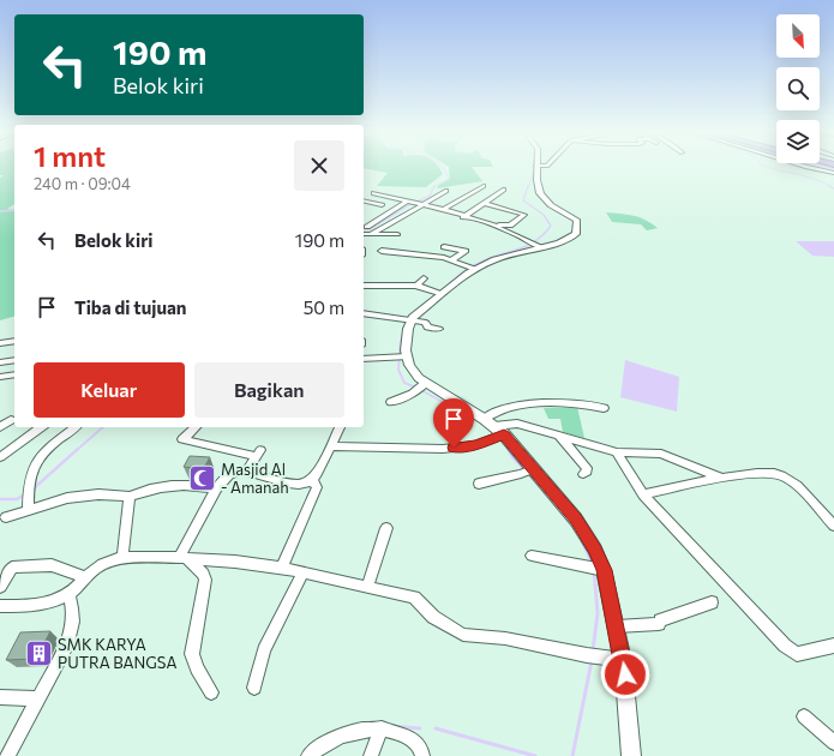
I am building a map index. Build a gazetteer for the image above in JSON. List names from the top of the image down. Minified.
{"places":{"mosque":["Masjid Al - Amanah"],"building":["SMK KARYA PUTRA BANGSA"]},"north":"bottom right","page":{"turn":["190 m","Belok kiri"],"heading":["1 mnt","240 m · 09:04"],"list":[{"name":"Belok kiri","value":"190 m"},{"name":"Tiba di tujuan","value":"50 m"}],"buttons":["Keluar","Bagikan"]}}
